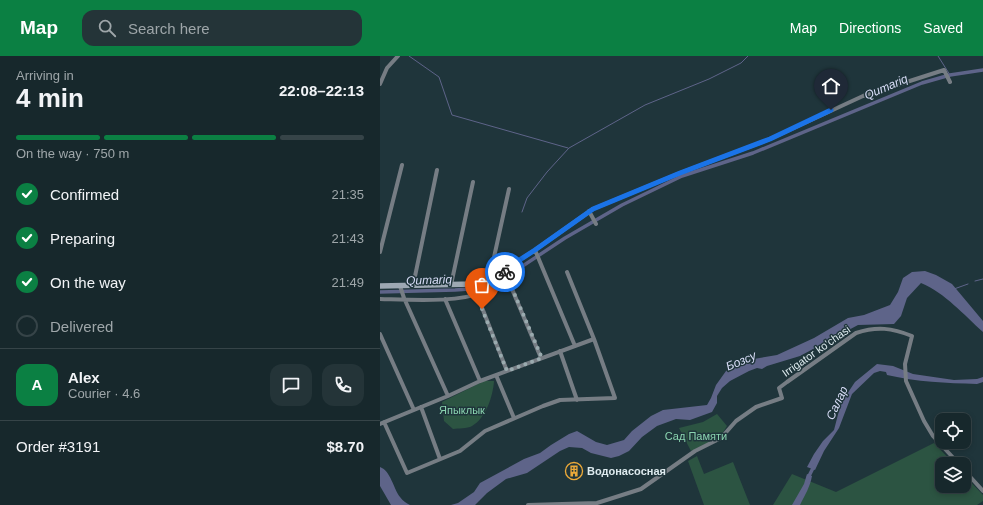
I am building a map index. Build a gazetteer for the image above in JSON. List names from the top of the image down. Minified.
{"streets":{"street":["Irrigator ko'chasi"]},"water":["Qumariq","Бозсу","Салар"],"parks":["Япыклык","Сад Памяти"],"places":{"building":["Водонасосная"]},"page":{"header":"Map","search":"Search here","nav":["Map","Directions","Saved"],"heading":["4 min","Arriving in","22:08–22:13"],"panel":["Alex","Courier · 4.6","Order #3191","$8.70"],"bar":"On the way · 750 m","list":[["Confirmed","21:35"],["Preparing","21:43"],["On the way","21:49"],"Delivered"],"round":"A"}}
